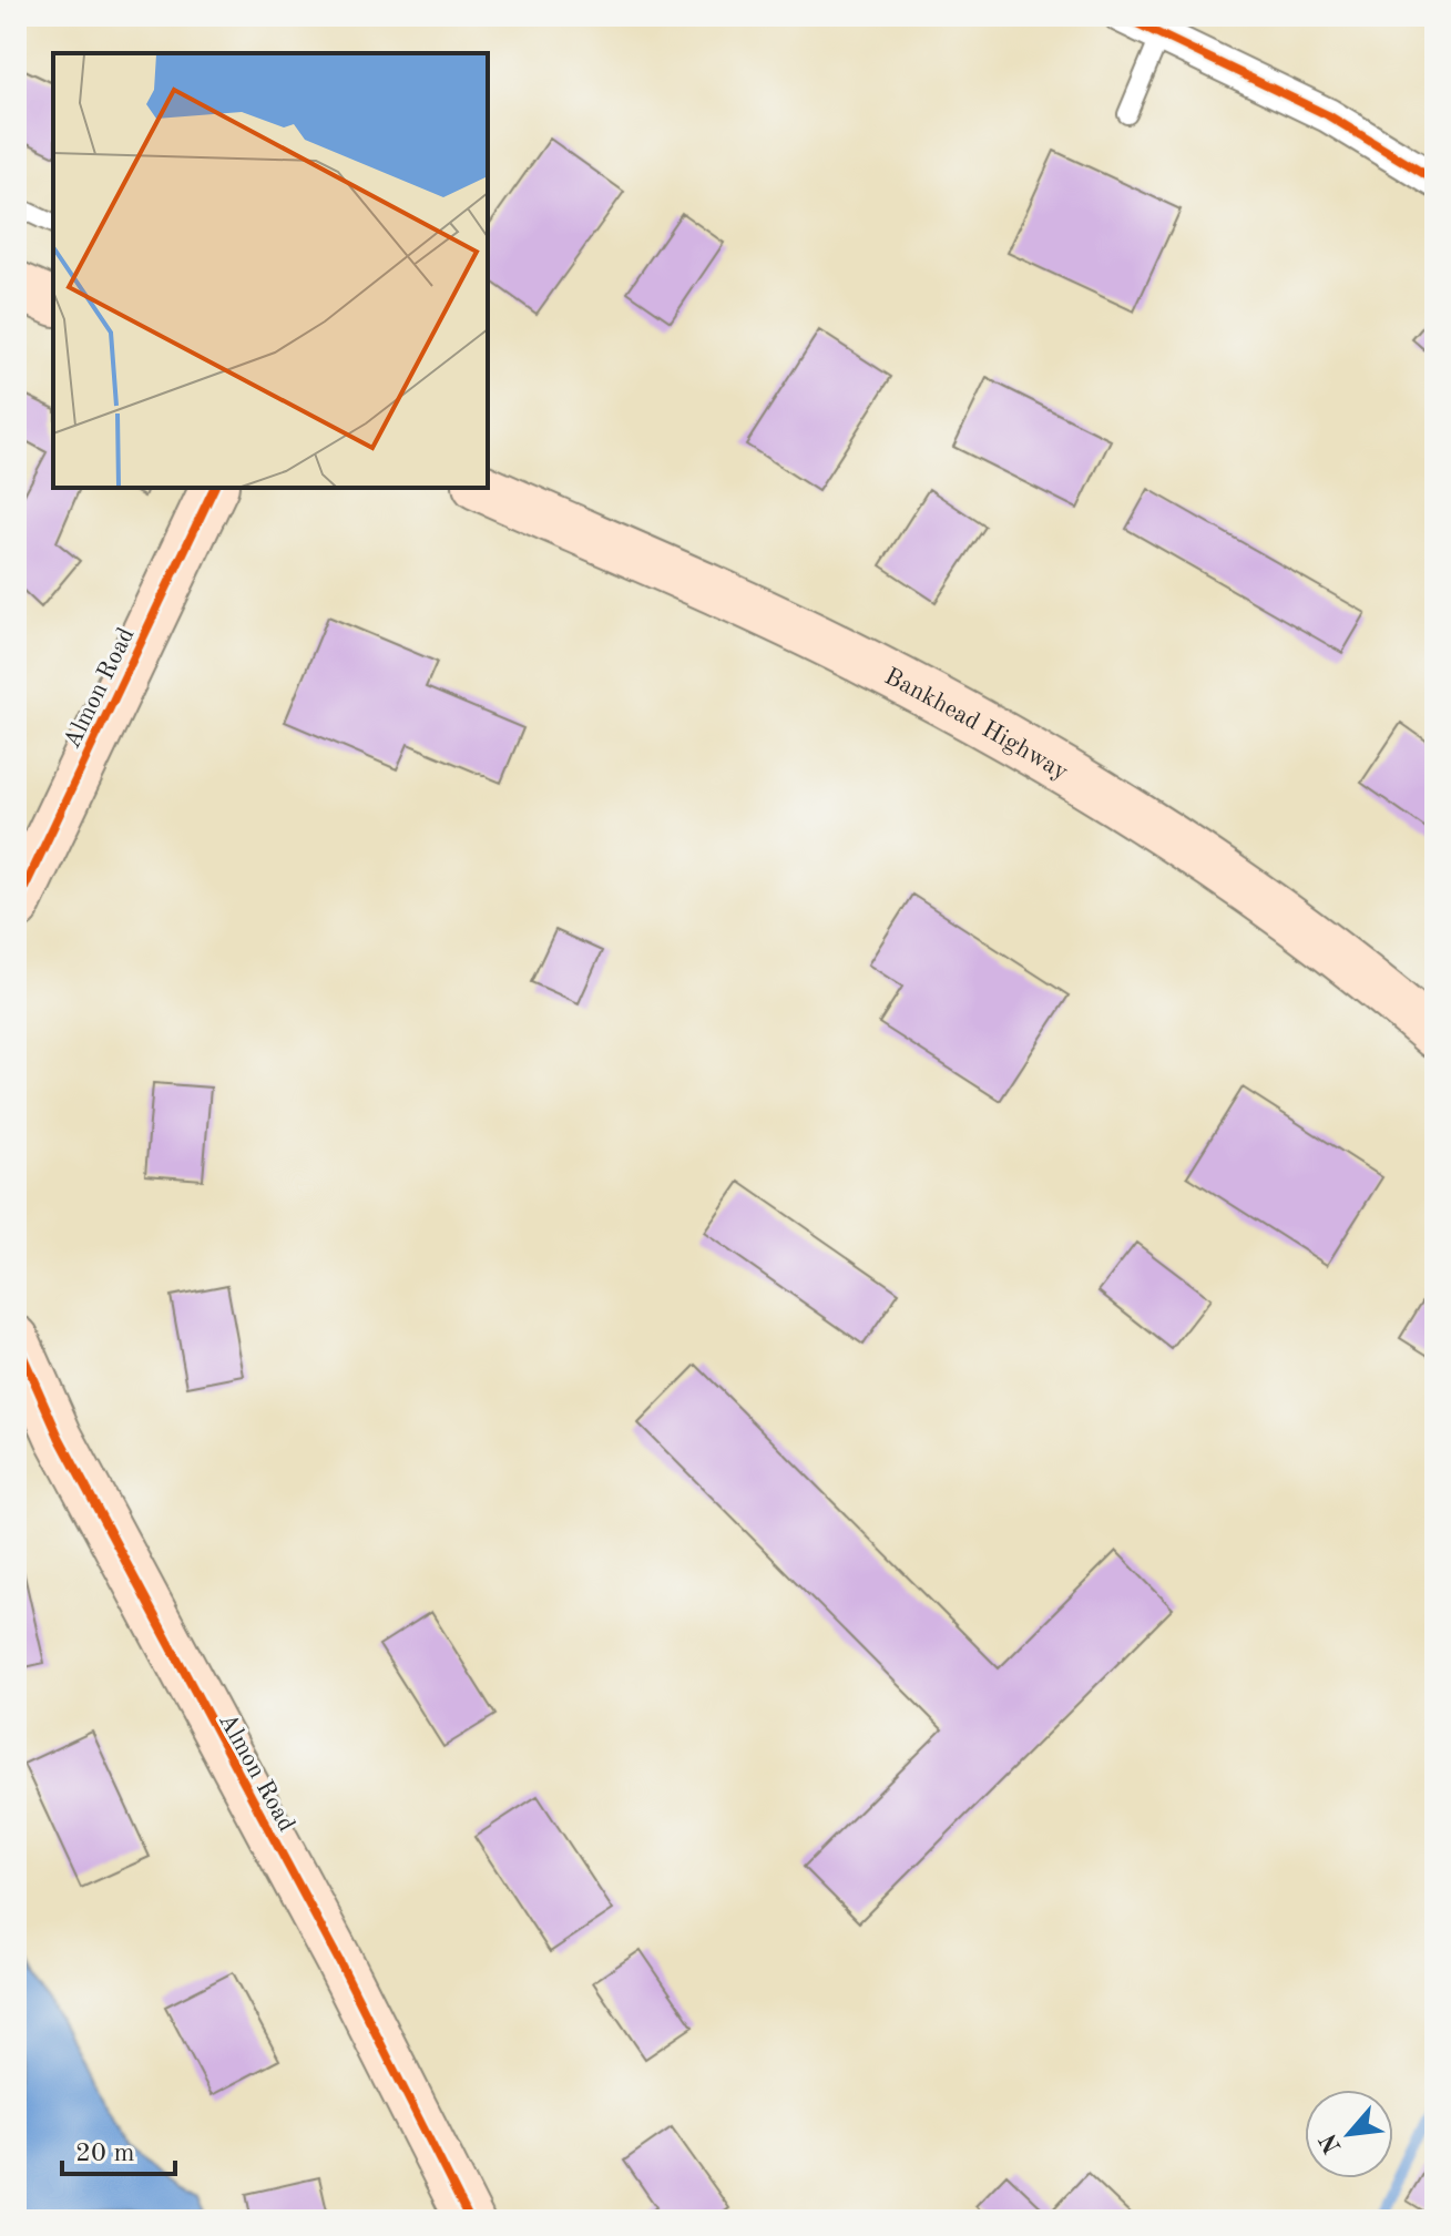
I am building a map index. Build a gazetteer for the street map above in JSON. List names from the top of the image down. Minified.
{"streets":{"street":["Almon Road","Bankhead Highway"]},"scale_bar":"20 m","north":"bottom left"}
